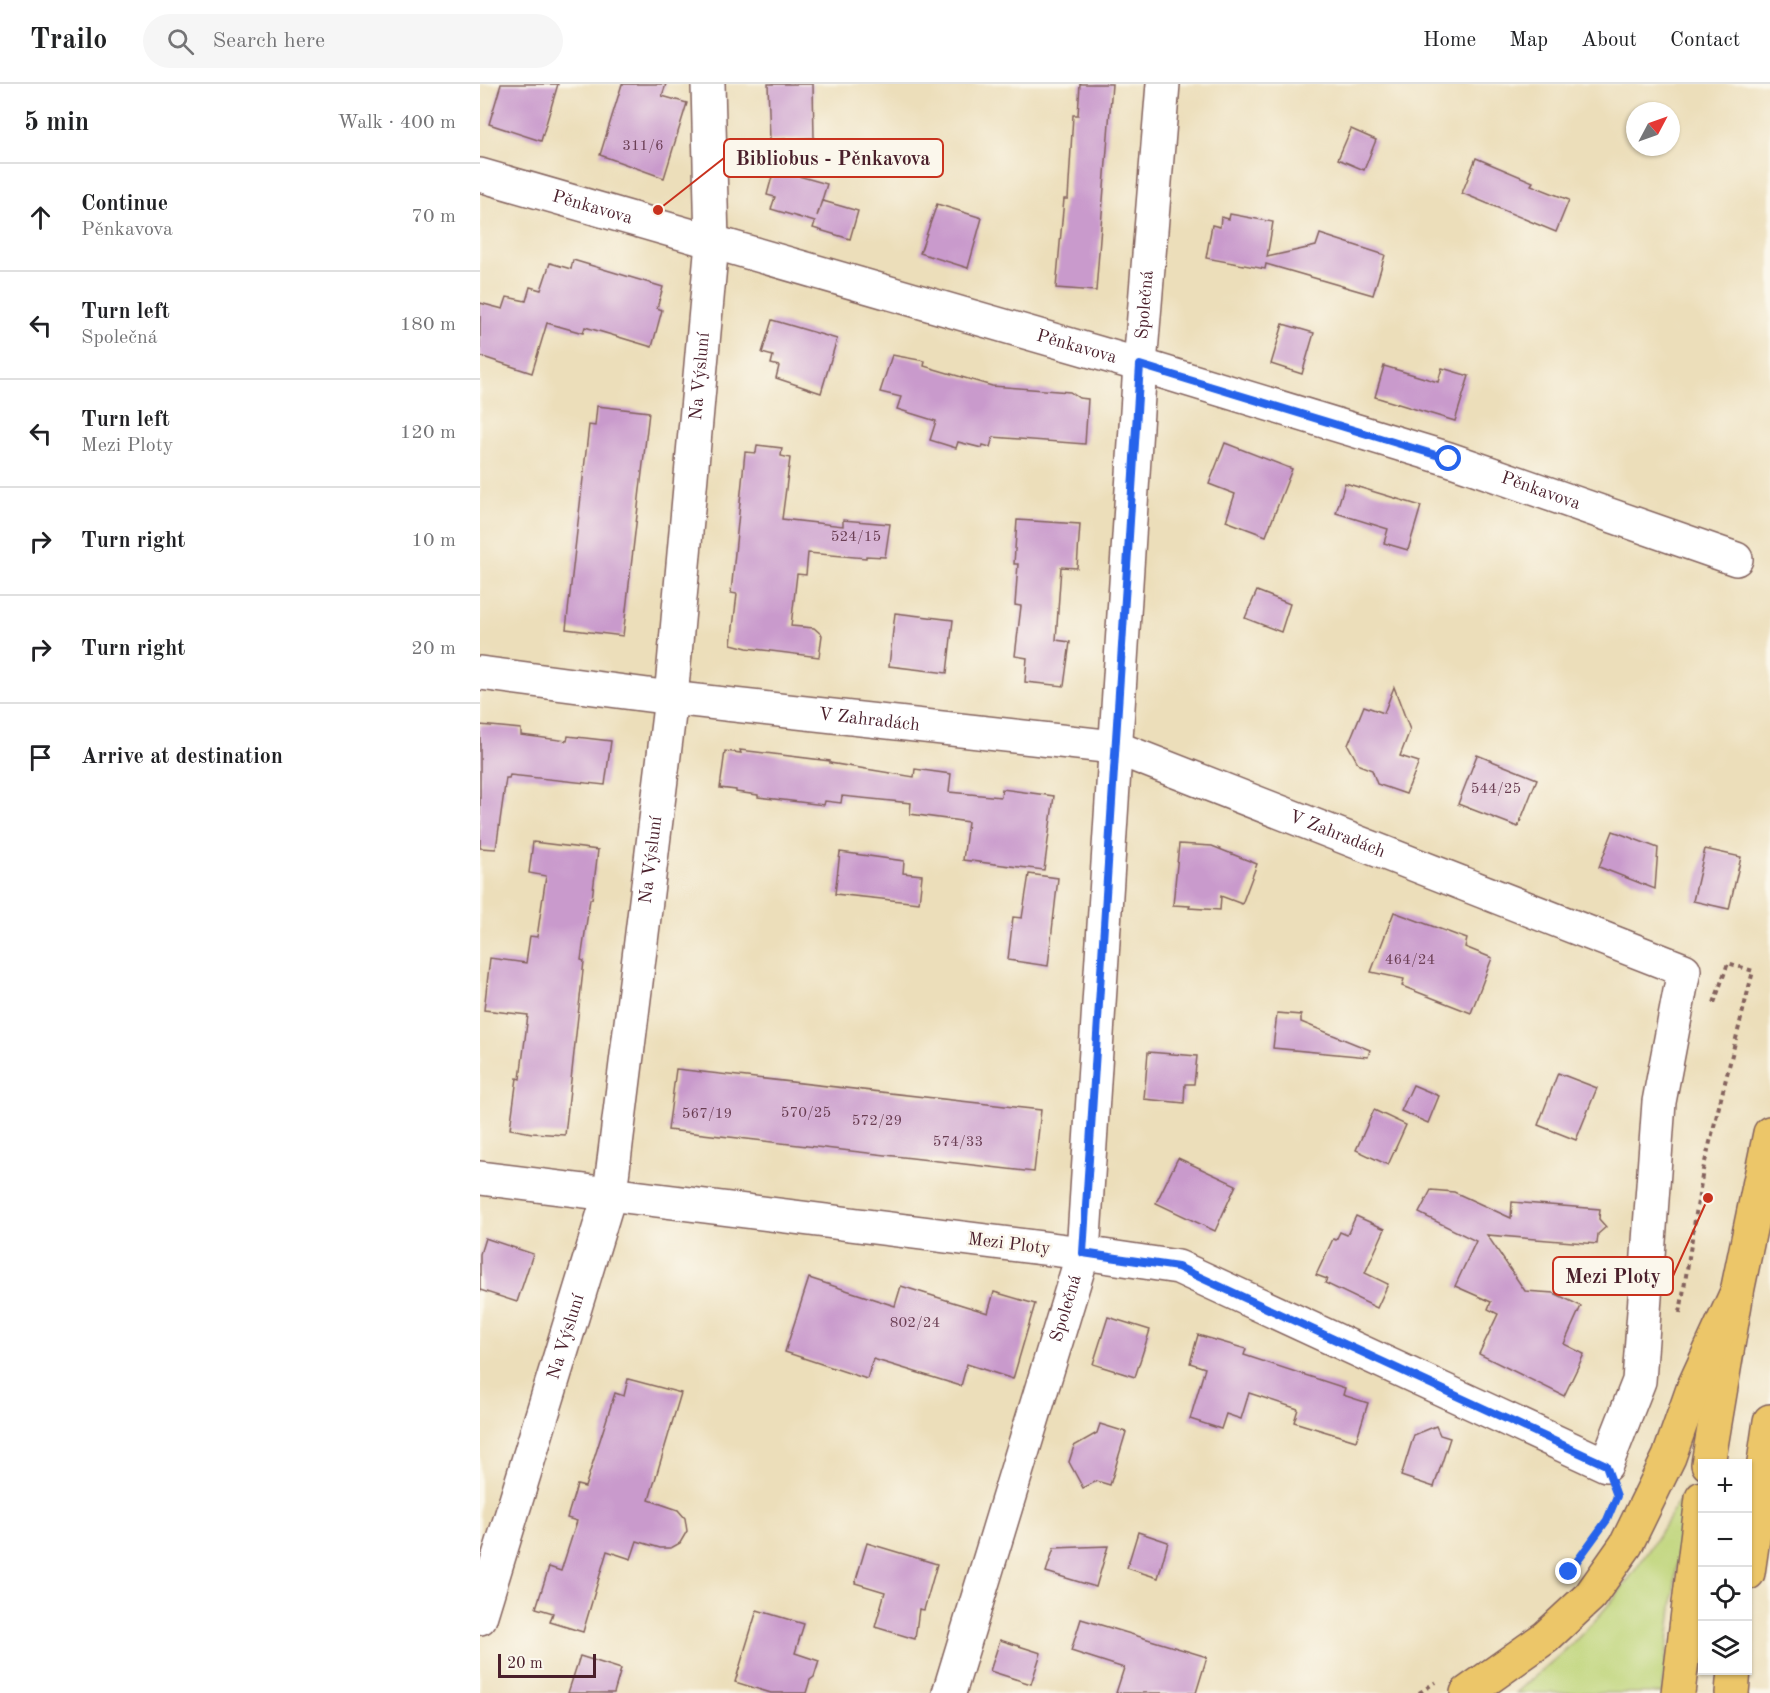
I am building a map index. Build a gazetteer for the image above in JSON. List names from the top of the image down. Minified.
{"streets":{"street":["Pěnkavova","Společná","Na Výsluní","V Zahradách","Mezi Ploty"]},"crossings":[["Pěnkavova","Společná"],["Pěnkavova","Na Výsluní"],["Společná","V Zahradách"],["Společná","Mezi Ploty"],["Na Výsluní","V Zahradách"],["Na Výsluní","Mezi Ploty"],["V Zahradách","Mezi Ploty"]],"places":["Bibliobus - Pěnkavova","Mezi Ploty"],"house_numbers":["311/6","524/15","544/25","464/24","570/25","567/19","572/29","574/33","802/24"],"scale_bar":"20 m","north":"top right","page":{"header":"Trailo","search":"Search here","nav":["Home","Map","About","Contact"],"heading":["5 min","Walk · 400 m"],"list":[["Continue","Pěnkavova","70 m"],["Turn left","Společná","180 m"],["Turn left","Mezi Ploty","120 m"],["Turn right","10 m"],["Turn right","20 m"],"Arrive at destination"],"map_buttons":["+","−"],"scale":"20 m"}}
